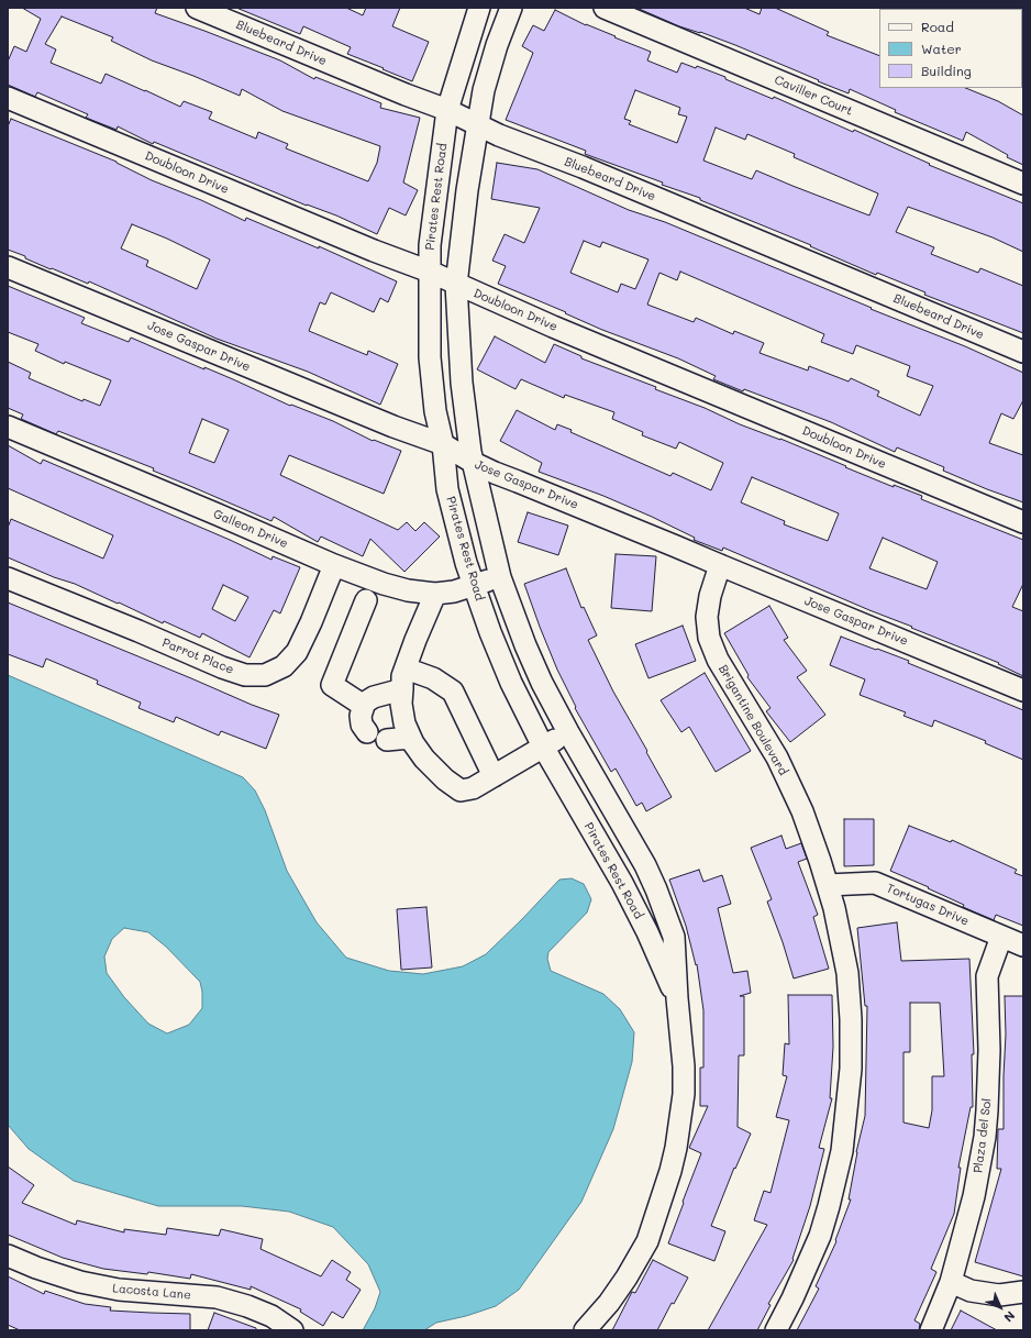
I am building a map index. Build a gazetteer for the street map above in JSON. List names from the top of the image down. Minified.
{"streets":{"street":["Bluebeard Drive","Caviller Court","Doubloon Drive","Pirates Rest Road","Jose Gaspar Drive","Galleon Drive","Parrot Place","Brigantine Boulevard","Tortugas Drive","Plaza del Sol","Lacosta Lane"]},"crossings":[["Bluebeard Drive","Pirates Rest Road"],["Doubloon Drive","Pirates Rest Road"],["Pirates Rest Road","Jose Gaspar Drive"],["Pirates Rest Road","Galleon Drive"],["Jose Gaspar Drive","Brigantine Boulevard"],["Galleon Drive","Parrot Place"],["Brigantine Boulevard","Tortugas Drive"],["Tortugas Drive","Plaza del Sol"]],"legend":["Road","Water","Building"],"north":"bottom right"}
